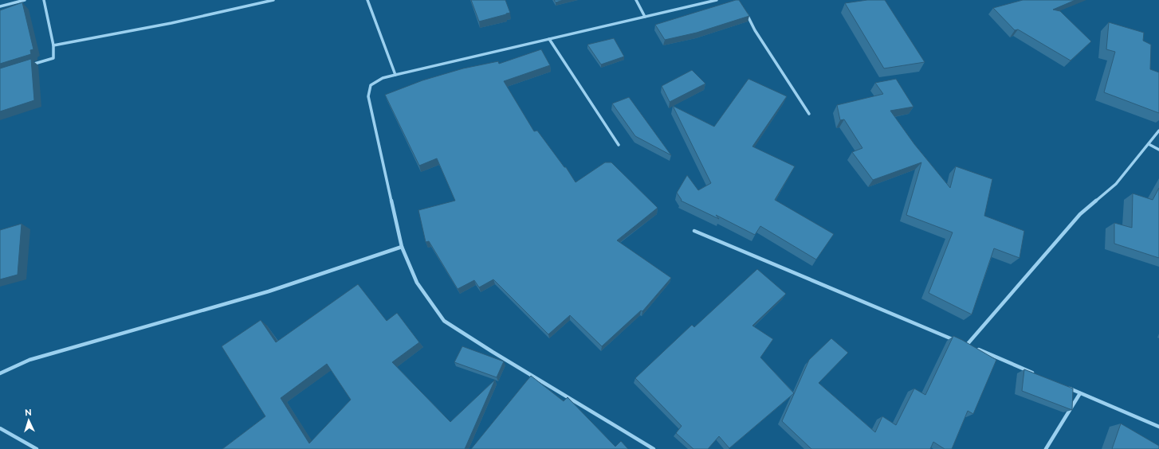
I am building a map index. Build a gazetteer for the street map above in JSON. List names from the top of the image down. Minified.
{"north":"top"}
